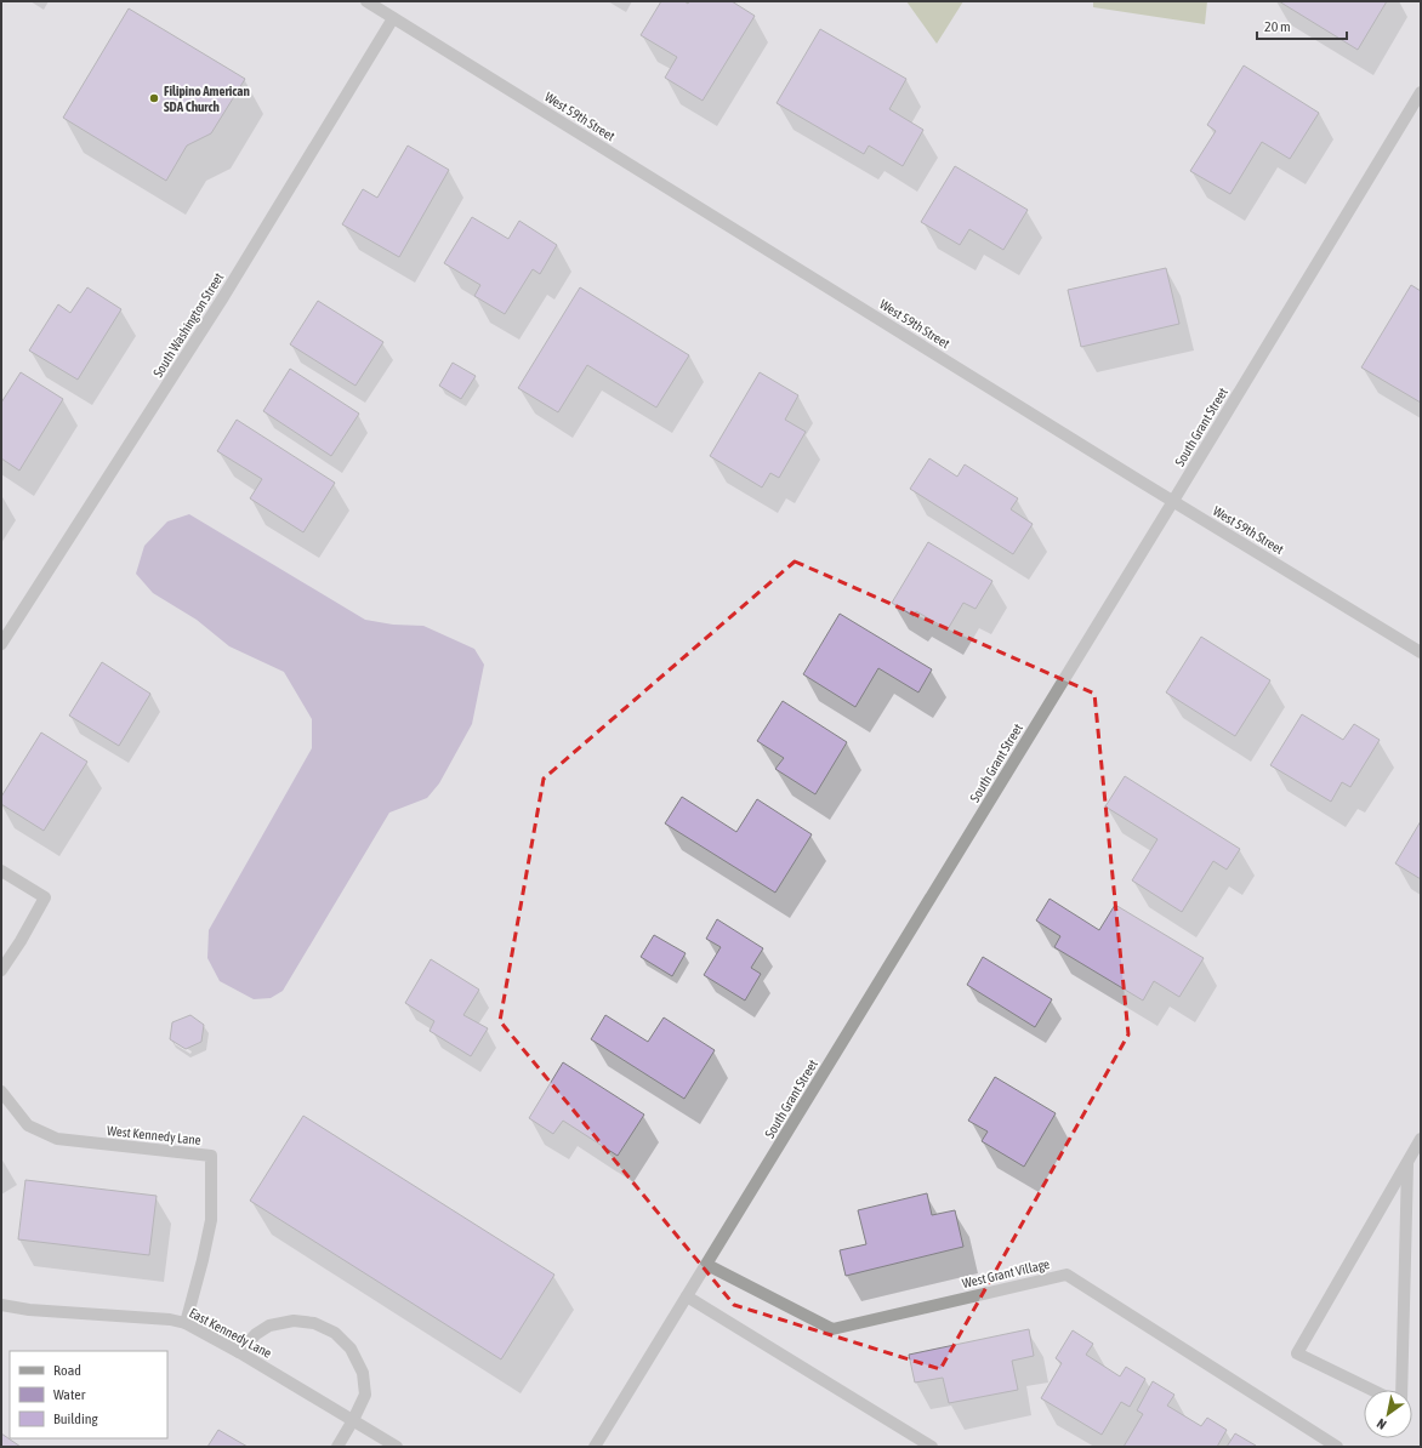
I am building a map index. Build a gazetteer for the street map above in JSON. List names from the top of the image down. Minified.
{"streets":{"street":["West 59th Street","South Washington Street","South Grant Street","West Kennedy Lane","West Grant Village","East Kennedy Lane"]},"crossings":[["West 59th Street","South Washington Street"],["West 59th Street","South Grant Street"],["South Grant Street","West Grant Village"],["West Kennedy Lane","East Kennedy Lane"]],"places":["Filipino American SDA Church"],"legend":["Road","Water","Building"],"scale_bar":"20 m","north":"bottom left"}
